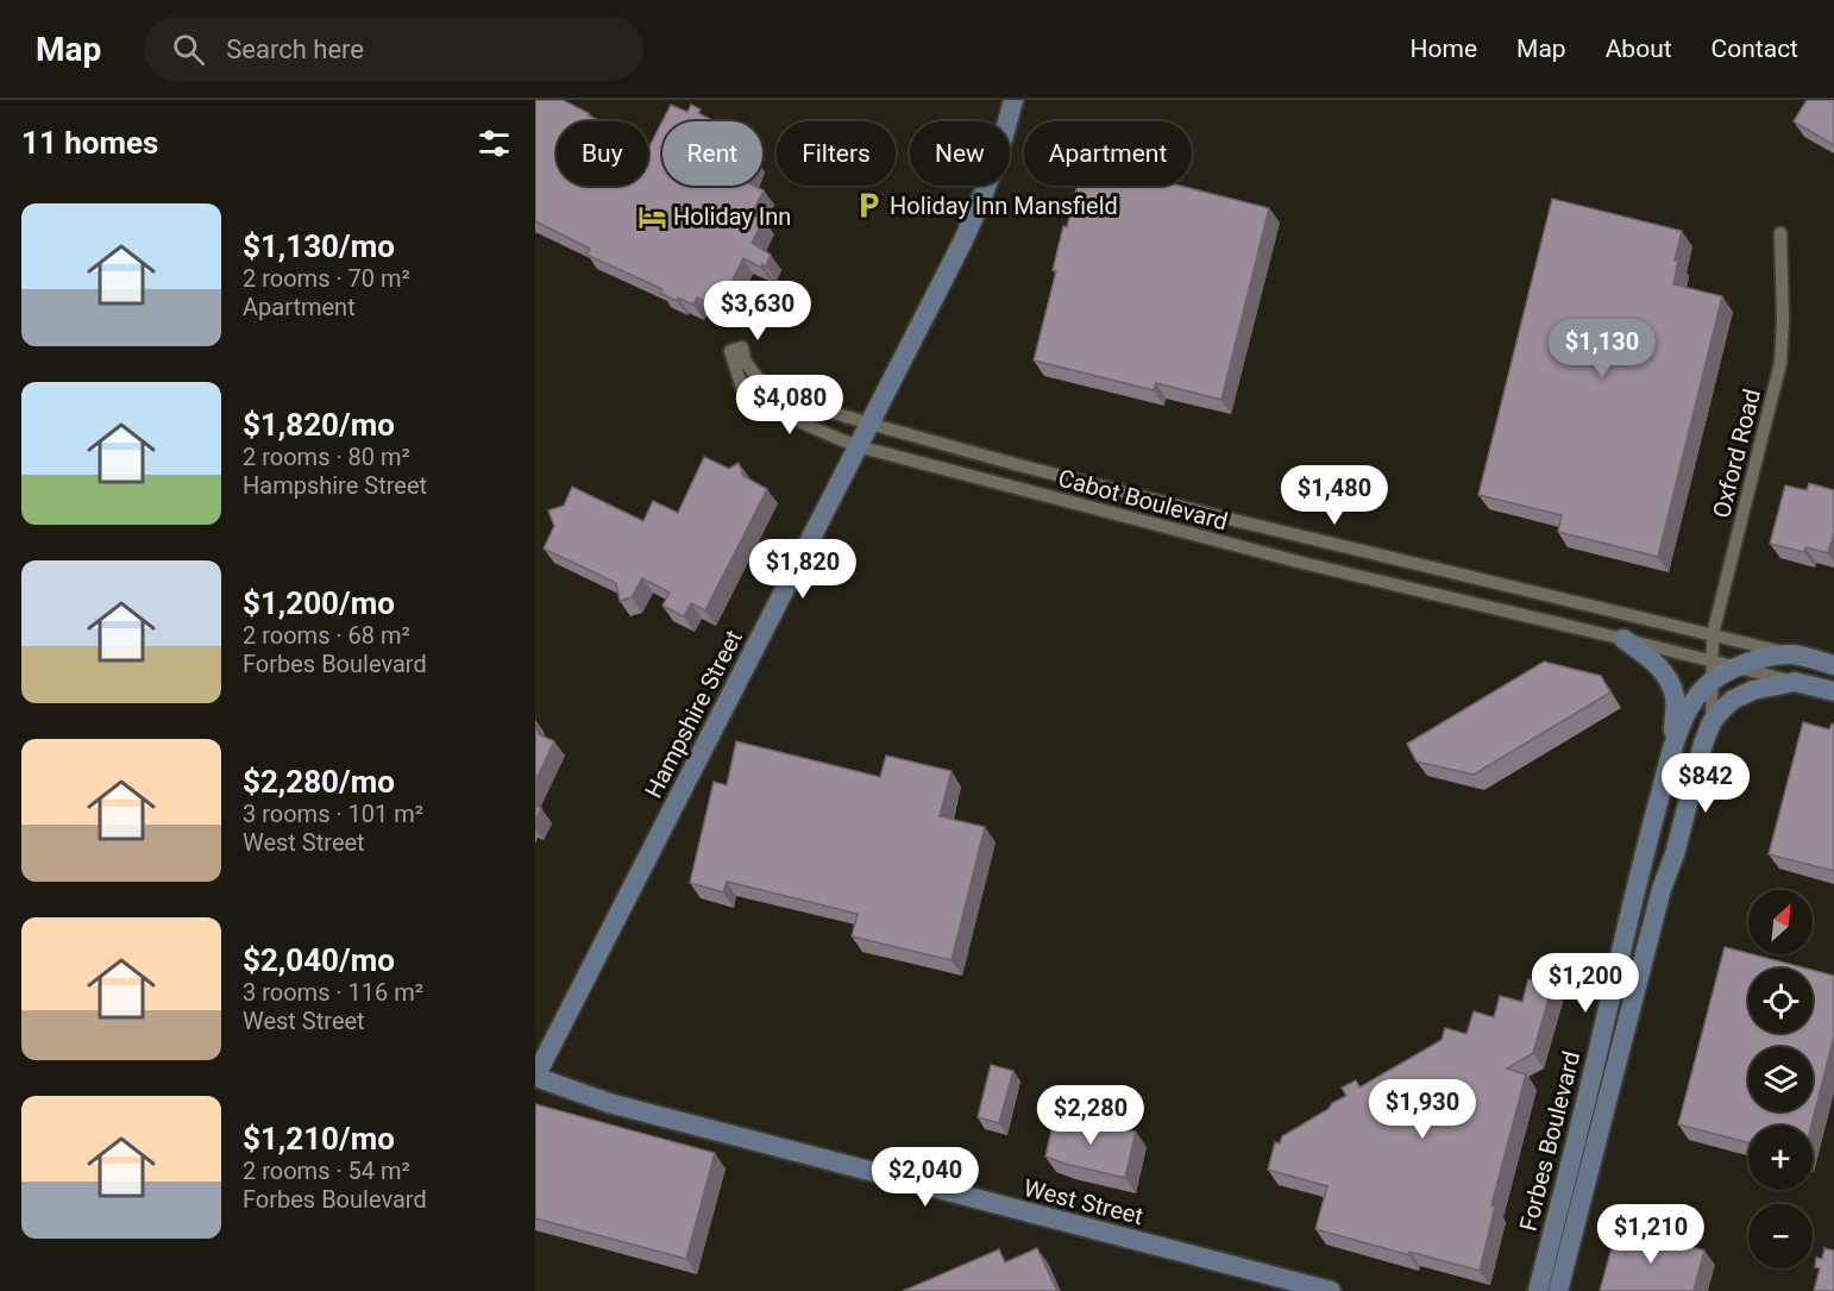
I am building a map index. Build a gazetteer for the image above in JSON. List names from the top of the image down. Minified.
{"streets":{"street":["Oxford Road","Cabot Boulevard","Hampshire Street","Forbes Boulevard","West Street"]},"crossings":[["Oxford Road","Cabot Boulevard"],["Oxford Road","Forbes Boulevard"],["Cabot Boulevard","Hampshire Street"],["Cabot Boulevard","Forbes Boulevard"],["Hampshire Street","West Street"]],"places":{"parking":["Holiday Inn Mansfield"],"hotel":["Holiday Inn"]},"north":"top right","page":{"header":"Map","search":"Search here","nav":["Home","Map","About","Contact"],"heading":"11 homes","chip":["Buy","Rent","Filters","New","Apartment"],"list":[{"name":"$1,130/mo","note":"2 rooms · 70 m² · Apartment"},{"name":"$1,820/mo","note":"2 rooms · 80 m² · Hampshire Street"},{"name":"$1,200/mo","note":"2 rooms · 68 m² · Forbes Boulevard"},{"name":"$2,280/mo","note":"3 rooms · 101 m² · West Street"},{"name":"$2,040/mo","note":"3 rooms · 116 m² · West Street"},{"name":"$1,210/mo","note":"2 rooms · 54 m² · Forbes Boulevard"}],"price":["$3,630","$1,130","$4,080","$1,480","$1,820","$842","$1,200","$1,930","$2,280","$2,040","$1,210"],"map_buttons":["+","−"]}}
